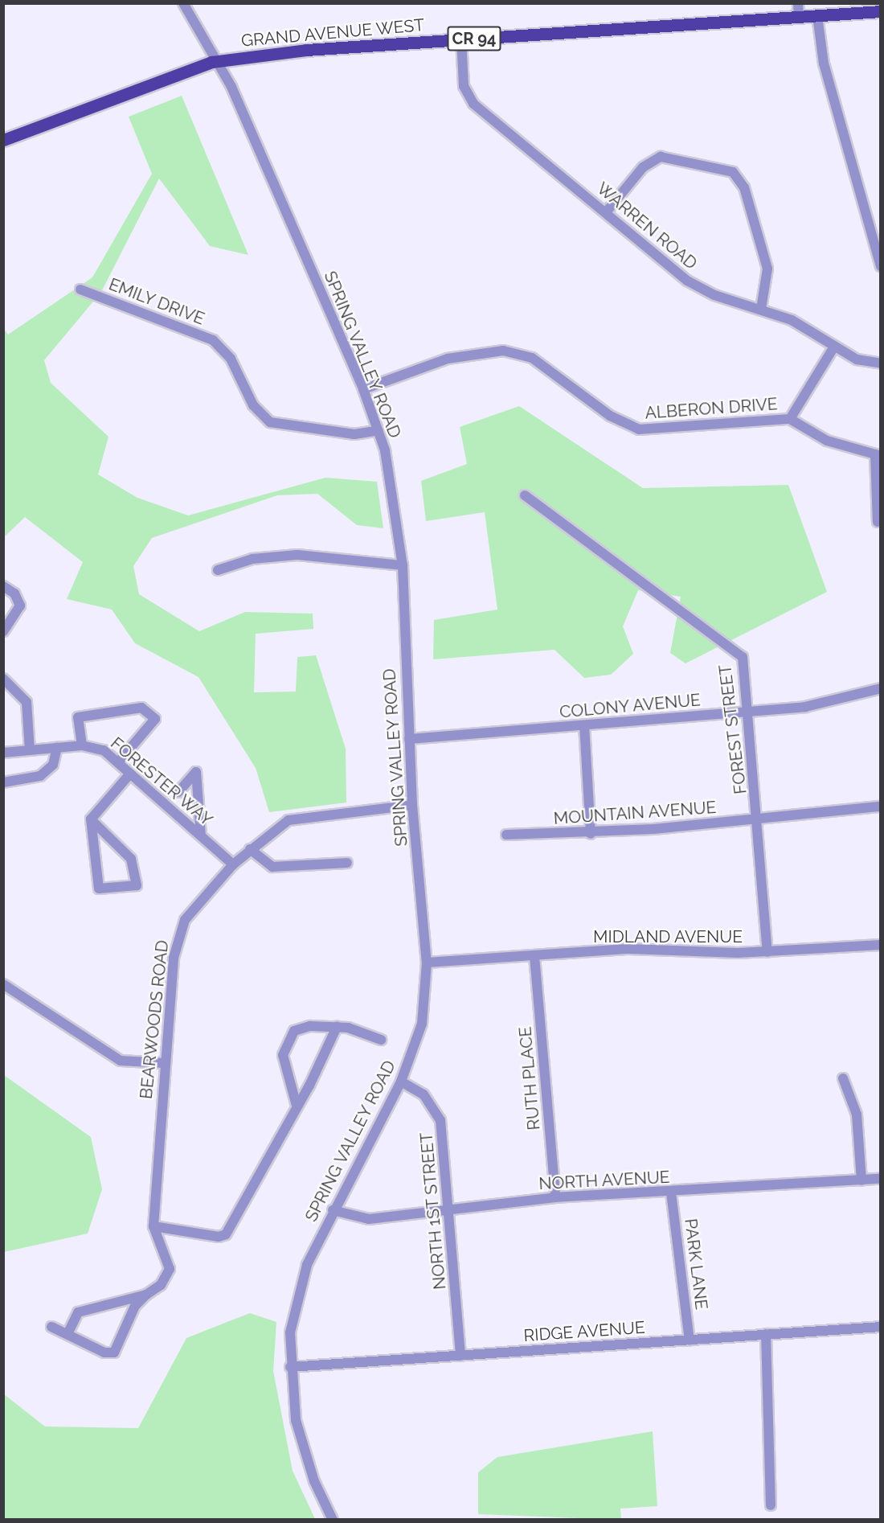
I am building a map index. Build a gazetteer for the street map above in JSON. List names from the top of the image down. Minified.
{"streets":{"main road":["GRAND AVENUE WEST","CR 94"],"street":["WARREN ROAD","EMILY DRIVE","SPRING VALLEY ROAD","ALBERON DRIVE","COLONY AVENUE","FOREST STREET","FORESTER WAY","MOUNTAIN AVENUE","MIDLAND AVENUE","BEARWOODS ROAD","RUTH PLACE","NORTH AVENUE","NORTH 1ST STREET","PARK LANE","RIDGE AVENUE"]},"crossings":[["GRAND AVENUE WEST","WARREN ROAD"],["GRAND AVENUE WEST","SPRING VALLEY ROAD"],["EMILY DRIVE","SPRING VALLEY ROAD"],["SPRING VALLEY ROAD","ALBERON DRIVE"],["SPRING VALLEY ROAD","COLONY AVENUE"],["SPRING VALLEY ROAD","MIDLAND AVENUE"],["SPRING VALLEY ROAD","BEARWOODS ROAD"],["SPRING VALLEY ROAD","NORTH AVENUE"],["SPRING VALLEY ROAD","NORTH 1ST STREET"],["SPRING VALLEY ROAD","RIDGE AVENUE"],["COLONY AVENUE","FOREST STREET"],["FOREST STREET","MOUNTAIN AVENUE"],["FOREST STREET","MIDLAND AVENUE"],["FORESTER WAY","BEARWOODS ROAD"],["MIDLAND AVENUE","RUTH PLACE"],["RUTH PLACE","NORTH AVENUE"],["NORTH AVENUE","NORTH 1ST STREET"],["NORTH AVENUE","PARK LANE"],["NORTH 1ST STREET","RIDGE AVENUE"],["PARK LANE","RIDGE AVENUE"]]}
